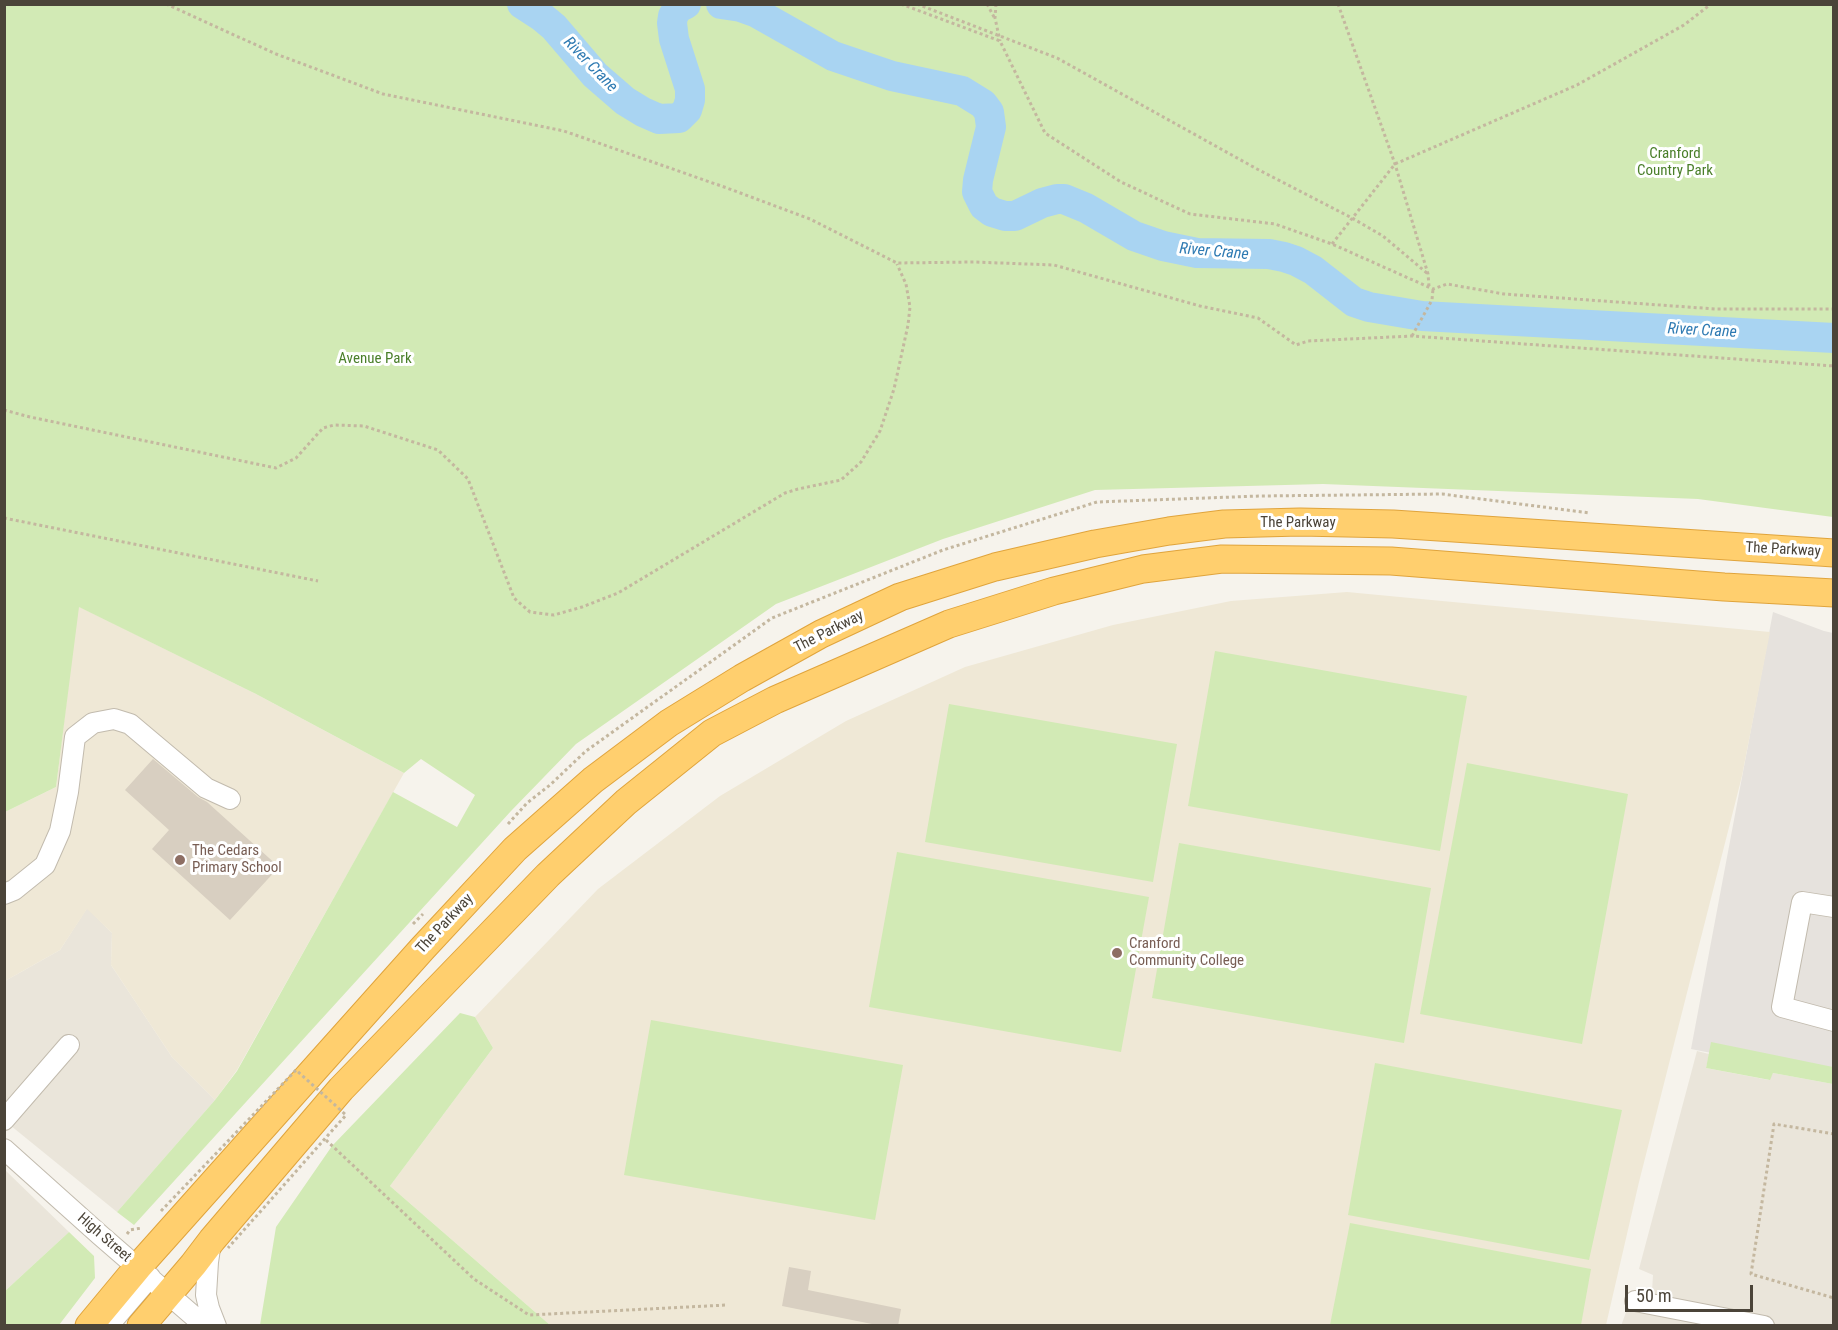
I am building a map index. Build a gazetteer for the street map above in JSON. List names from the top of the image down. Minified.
{"streets":{"highway":["The Parkway"],"street":["High Street"]},"crossings":[["The Parkway","High Street"]],"water":["River Crane"],"parks":["Cranford Country Park","Avenue Park"],"places":["The Cedars Primary School","Cranford Community College"],"scale_bar":"50 m"}
